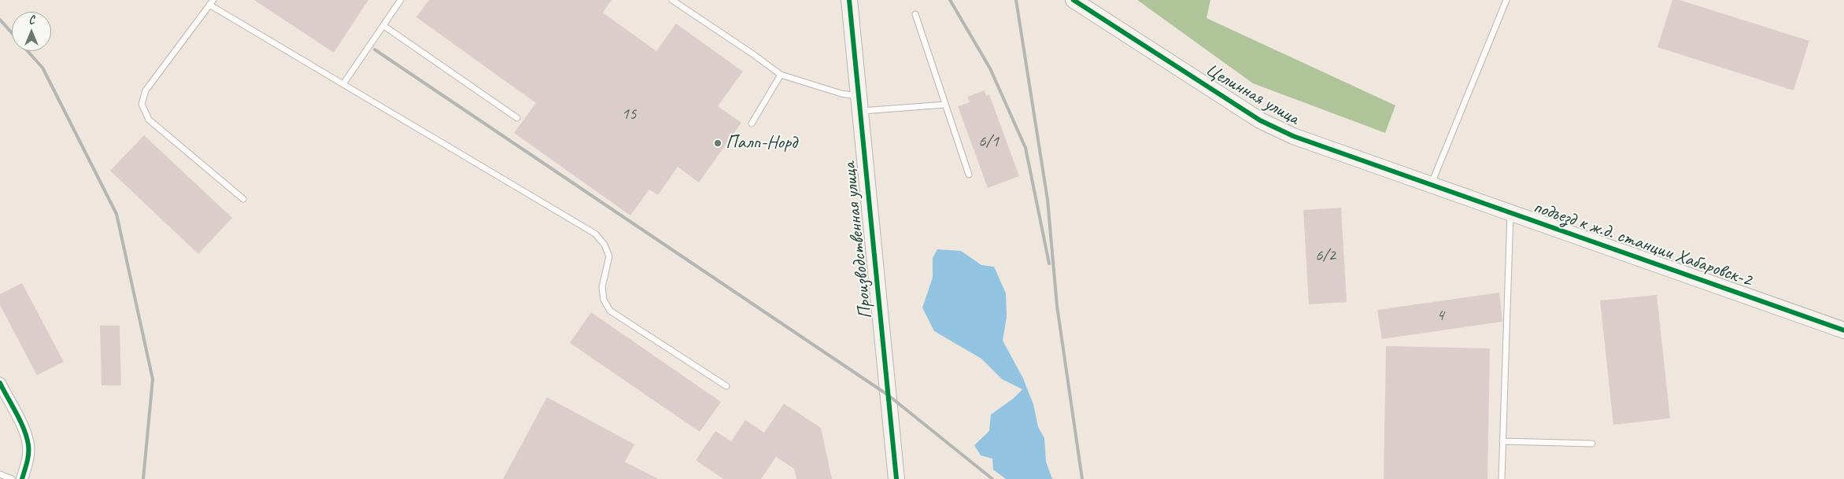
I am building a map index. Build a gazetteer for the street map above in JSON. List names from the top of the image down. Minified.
{"streets":{"street":["Целинная улица","Производственная улица","подъезд к ж.д. станции Хабаровск-2"]},"crossings":[["Целинная улица","подъезд к ж.д. станции Хабаровск-2"]],"places":["Палп-Норд"],"house_numbers":["15","6/1","6/2","4"],"north":"top"}
